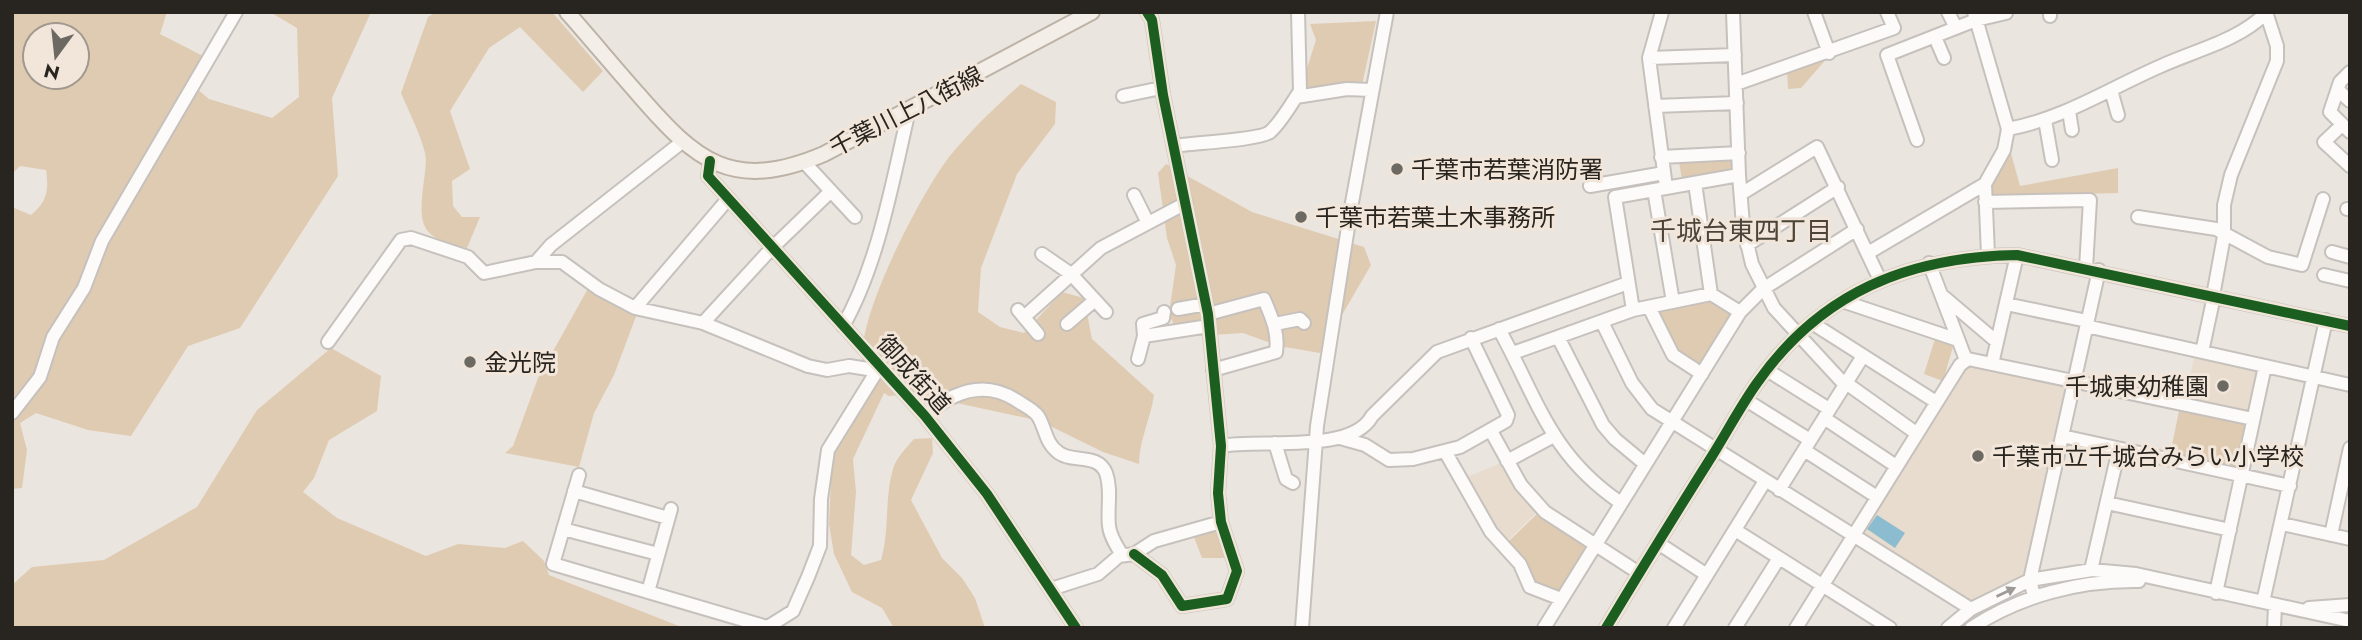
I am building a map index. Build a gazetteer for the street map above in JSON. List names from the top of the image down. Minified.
{"streets":{"main road":["千葉川上八街線"],"street":["御成街道"]},"crossings":[["千葉川上八街線","御成街道"]],"districts":["千城台東四丁目"],"places":["千葉市若葉消防署","千葉市若葉土木事務所","金光院","千城東幼稚園","千葉市立千城台みらい小学校"],"north":"bottom"}
